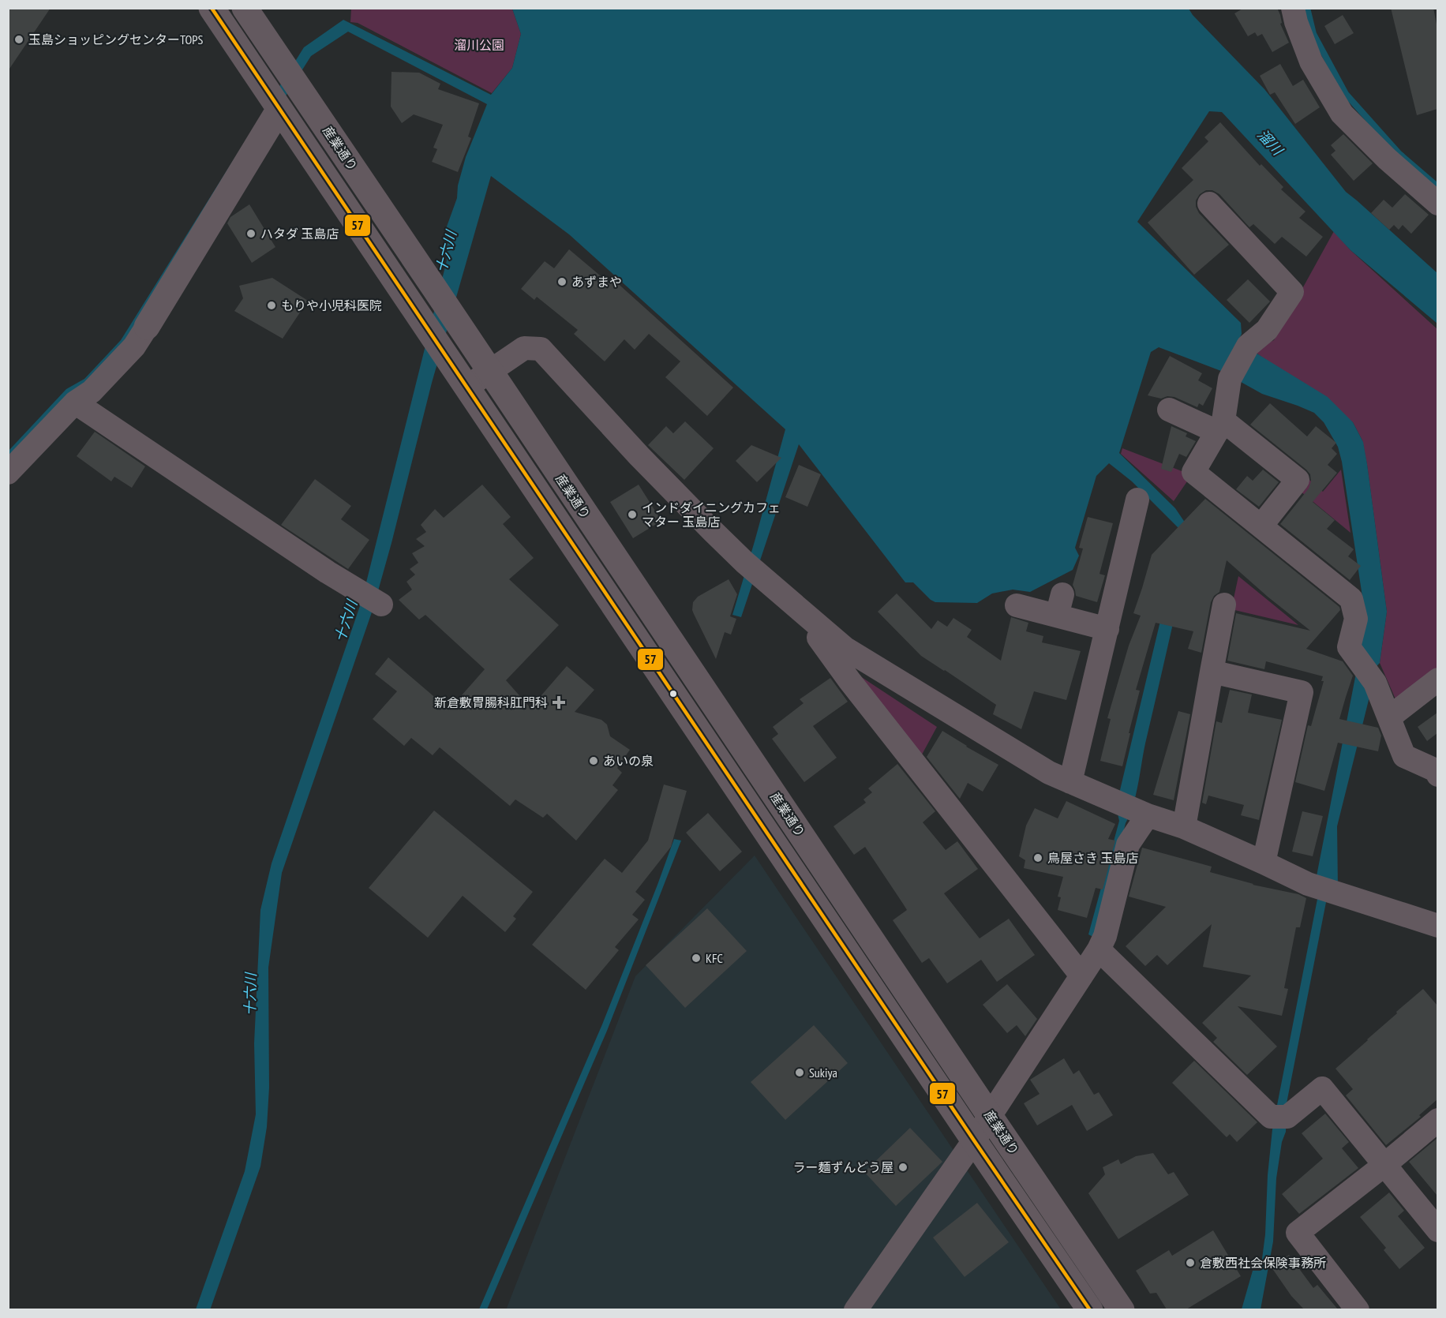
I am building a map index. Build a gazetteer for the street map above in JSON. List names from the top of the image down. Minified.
{"streets":{"street":["産業通り"]},"water":["溜川","十六川"],"parks":["溜川公園"],"places":{"other":["玉島ショッピングセンターTOPS","ハタダ 玉島店","あずまや","もりや小児科医院","インドダイニングカフェ マター 玉島店","あいの泉","鳥屋さき 玉島店","KFC","Sukiya","ラー麺ずんどう屋","倉敷西社会保険事務所"],"health":["新倉敷胃腸科肛門科"]},"lines":["transit line 57"]}
